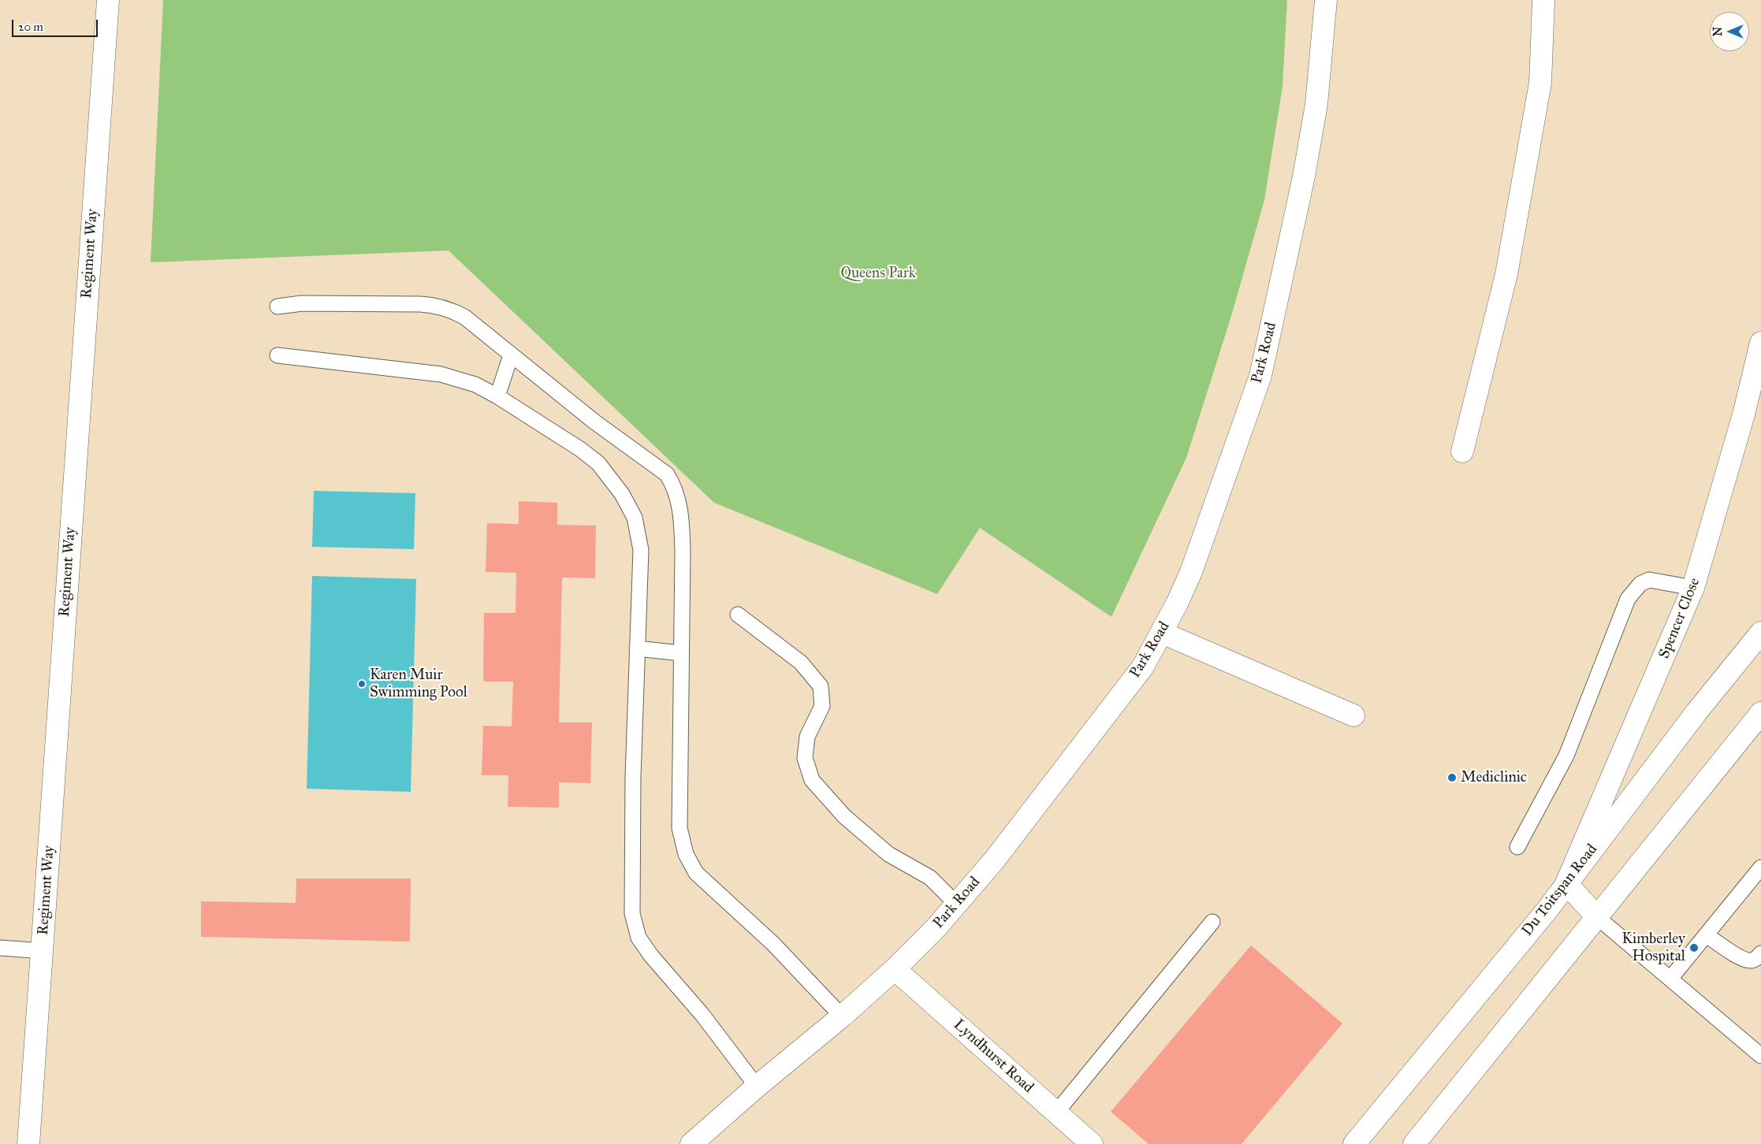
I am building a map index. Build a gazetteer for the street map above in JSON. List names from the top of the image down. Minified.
{"streets":{"street":["Regiment Way","Park Road","Spencer Close","Du Toitspan Road","Lyndhurst Road"]},"crossings":[["Park Road","Lyndhurst Road"],["Spencer Close","Du Toitspan Road"]],"parks":["Queens Park"],"places":["Karen Muir Swimming Pool","Mediclinic","Kimberley Hospital"],"scale_bar":"20 m","north":"left"}
